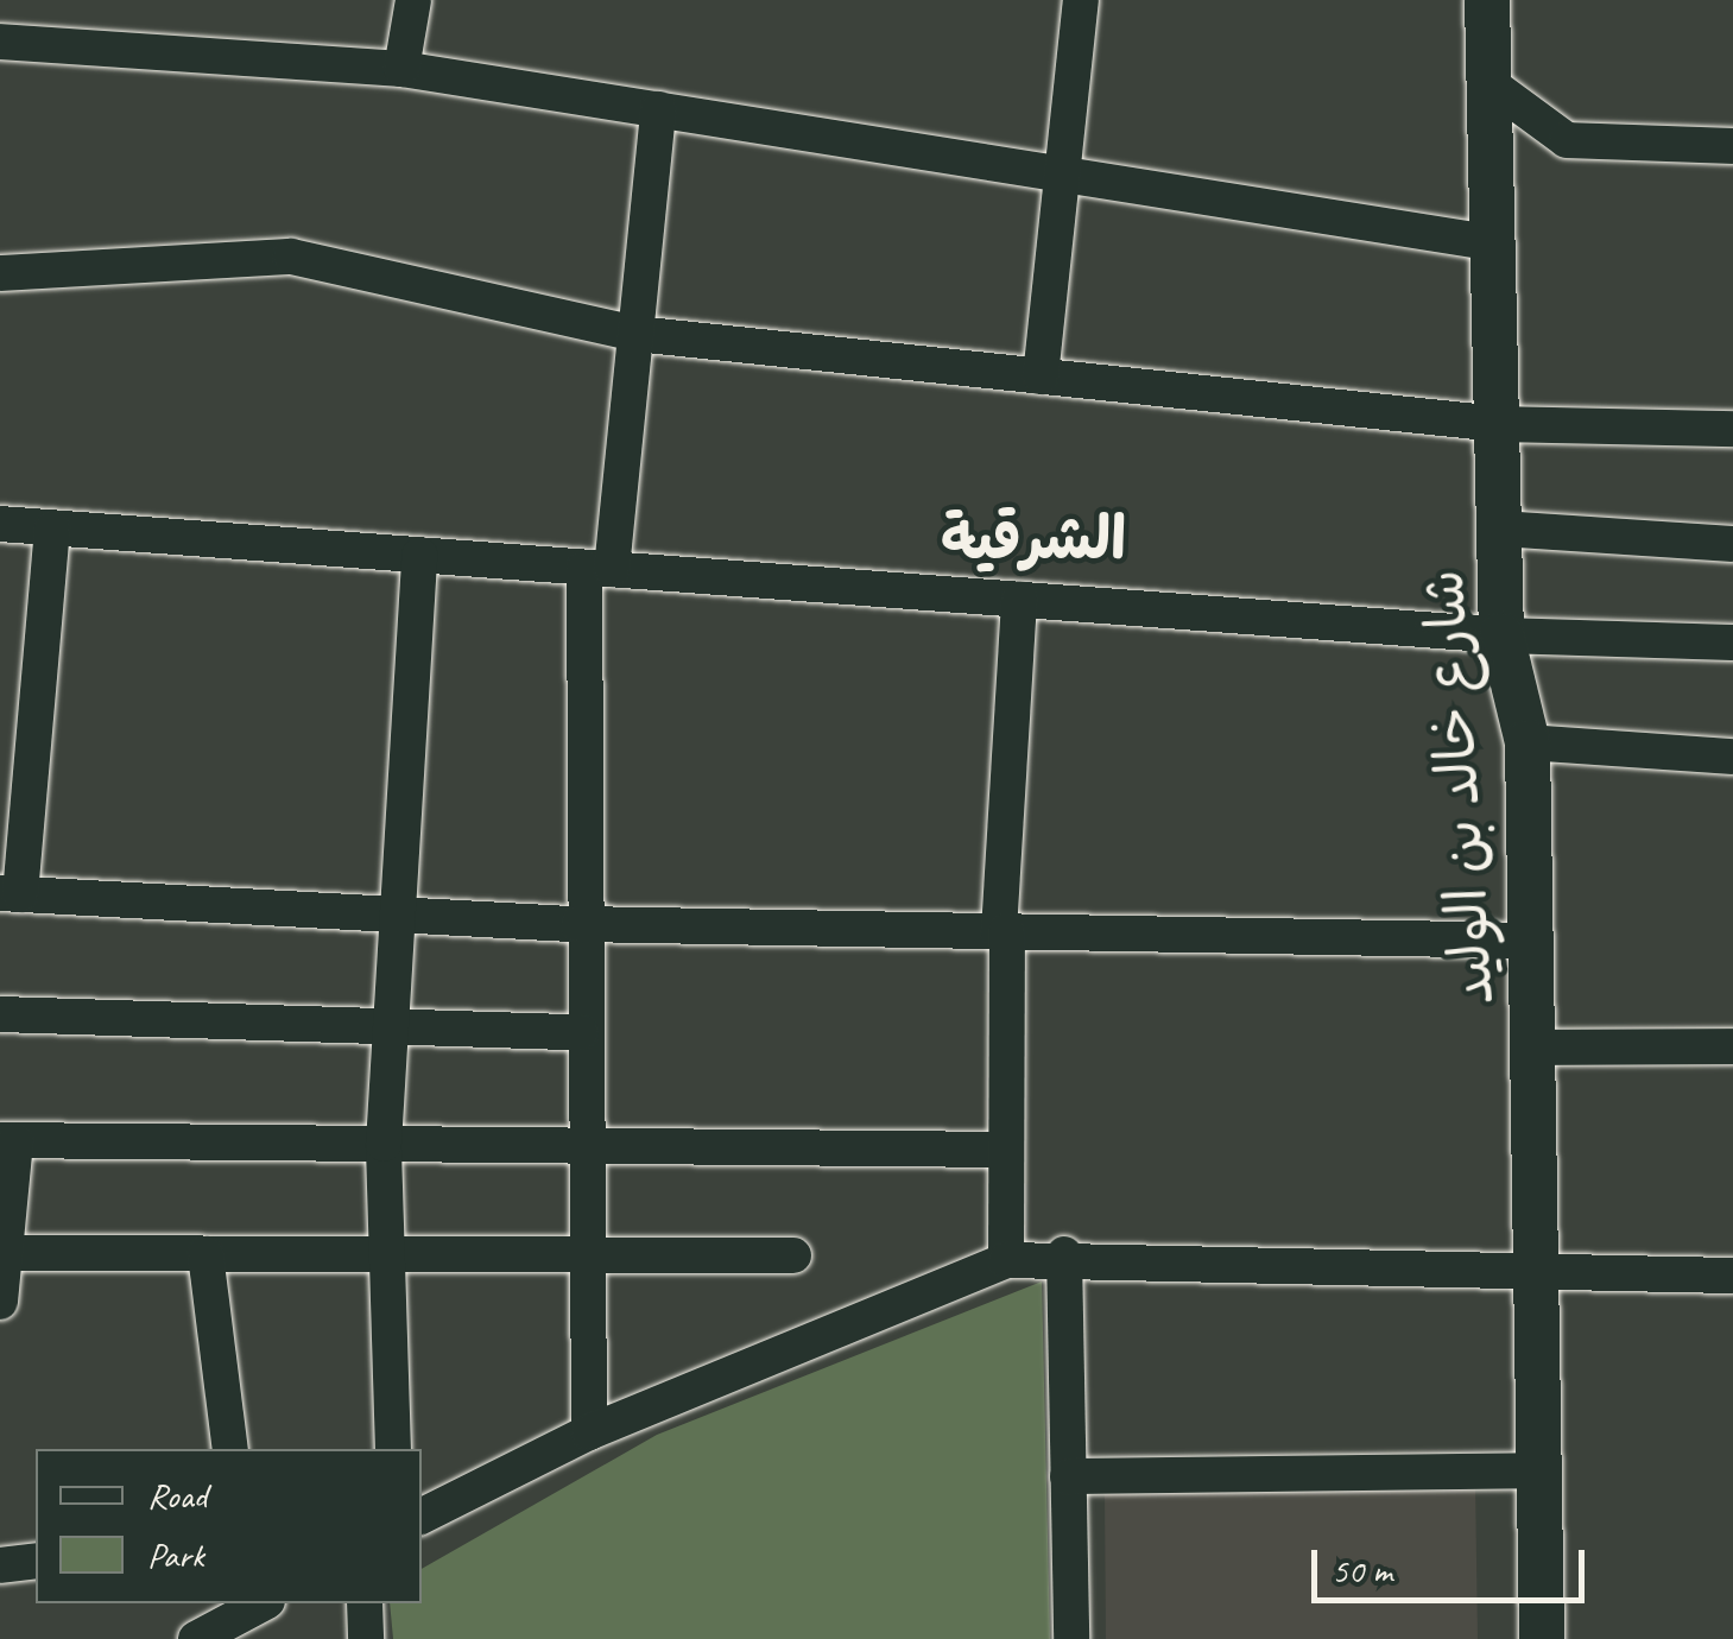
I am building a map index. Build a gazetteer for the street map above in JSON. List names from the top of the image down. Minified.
{"streets":{"main road":["شارع خالد بن الوليد"]},"districts":["الشرقية"],"legend":["Road","Park"],"scale_bar":"50 m"}
